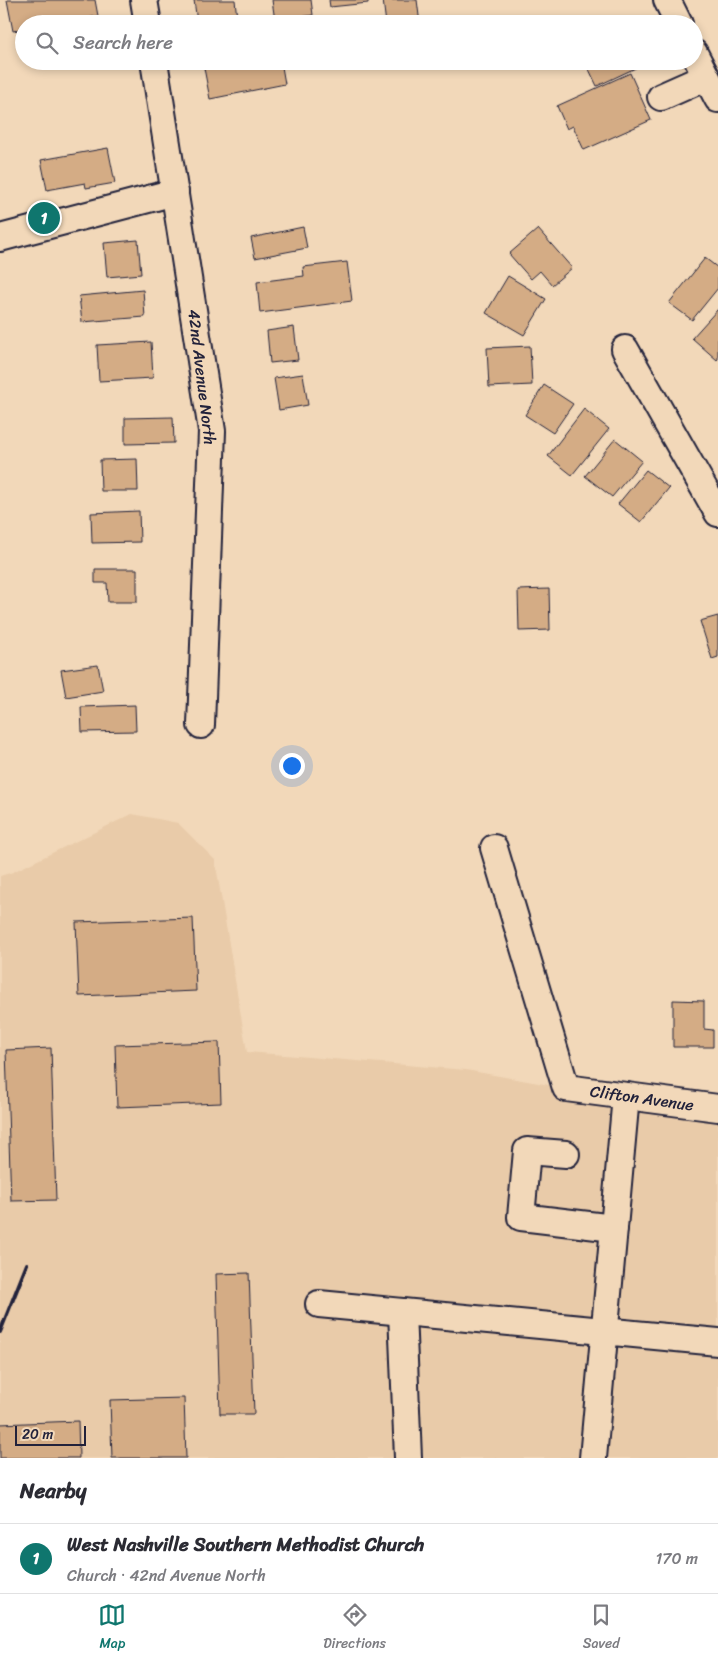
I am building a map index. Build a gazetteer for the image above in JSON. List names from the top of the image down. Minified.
{"streets":{"street":["42nd Avenue North","Clifton Avenue"]},"scale_bar":"20 m","page":{"search":"Search here","pins":"1","scale":"20 m","heading":"Nearby","list":[{"mark":"1","name":"West Nashville Southern Methodist Church","note":"Church · 42nd Avenue North","value":"170 m"}],"nav":["Map","Directions","Saved"]}}
